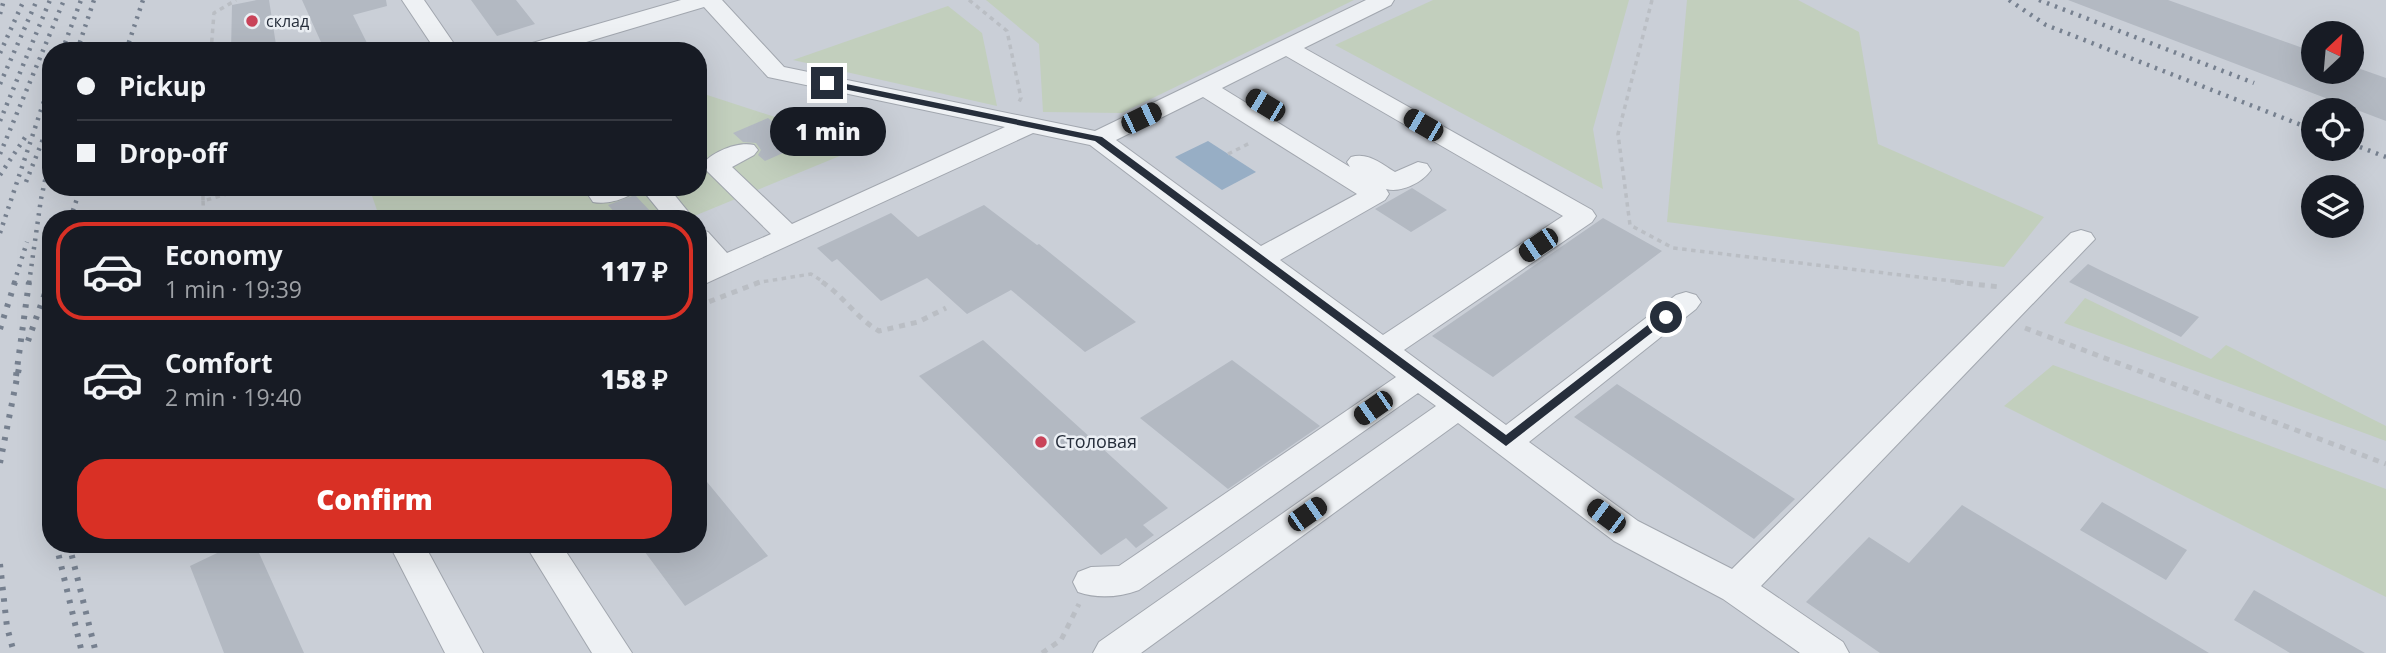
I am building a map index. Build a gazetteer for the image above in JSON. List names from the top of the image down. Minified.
{"places":["склад","Столовая"],"north":"top right","page":{"banner":["Pickup","Drop-off"],"bubble":"1 min","list":[{"name":"Economy","note":"1 min · 19:39","value":"117 ₽"},{"name":"Comfort","note":"2 min · 19:40","value":"158 ₽"}],"buttons":"Confirm"}}
